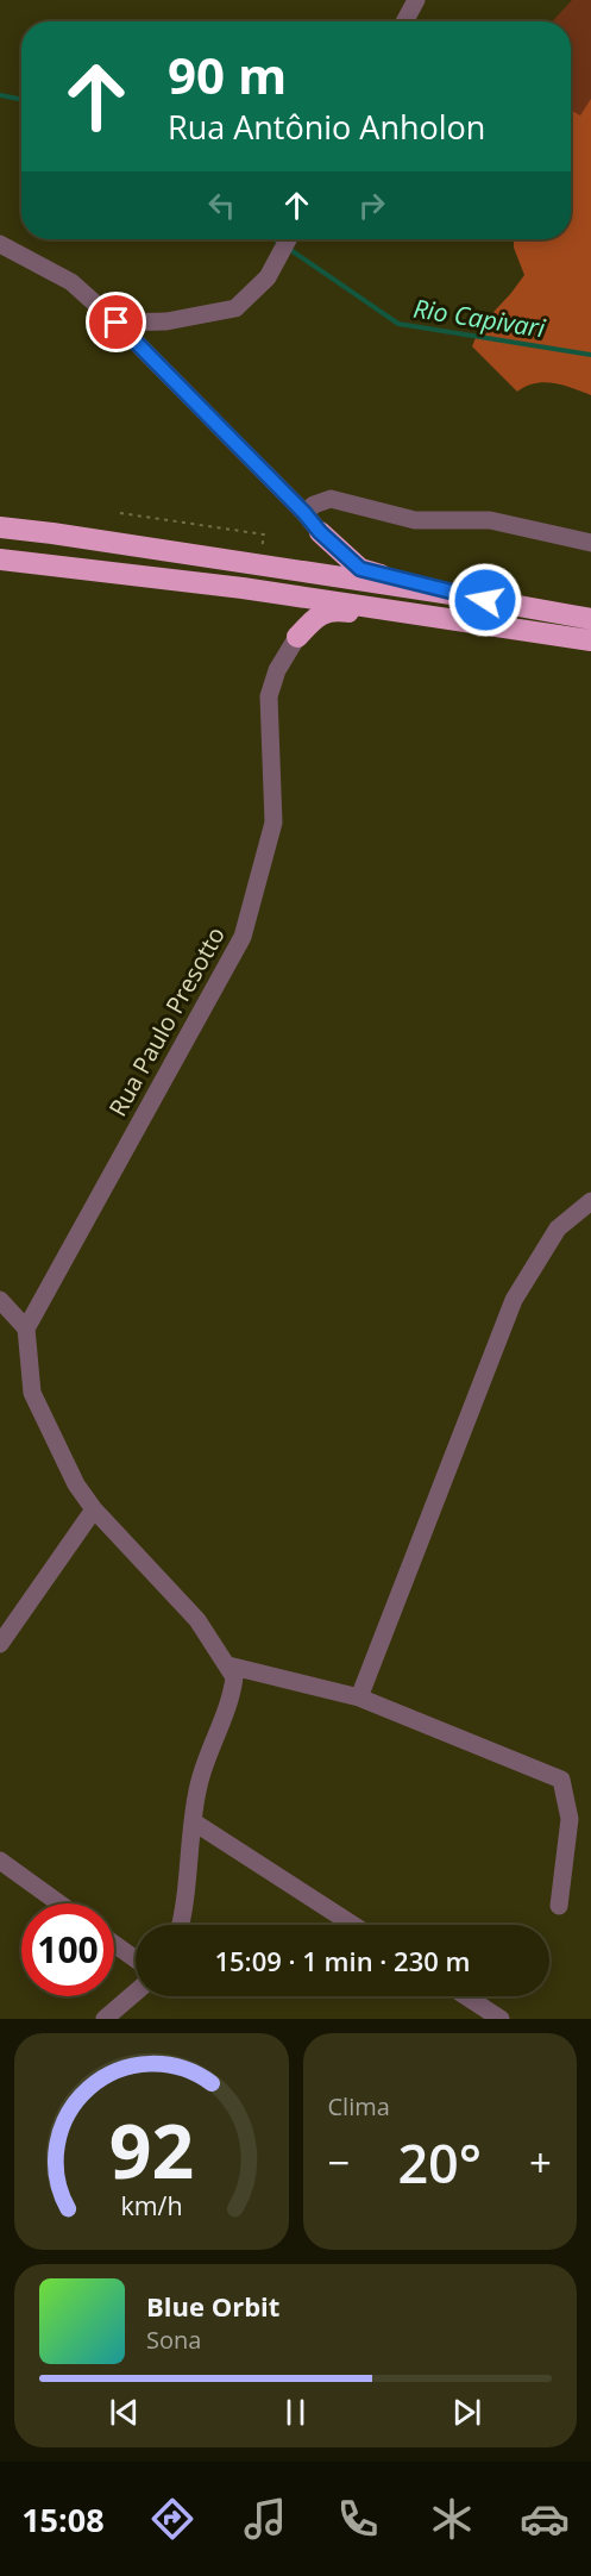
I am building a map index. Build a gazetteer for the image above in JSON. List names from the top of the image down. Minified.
{"streets":{"street":["Rua Paulo Presotto"]},"water":["Rio Capivari"],"page":{"turn":["90 m","Rua Antônio Anholon"],"limit":"100","trip":"15:09 · 1 min · 230 m","tile":"Clima","heat":["−","20°","+"],"song":["Blue Orbit","Sona"],"tabs":"15:08","gauge":["92","km/h"]}}
